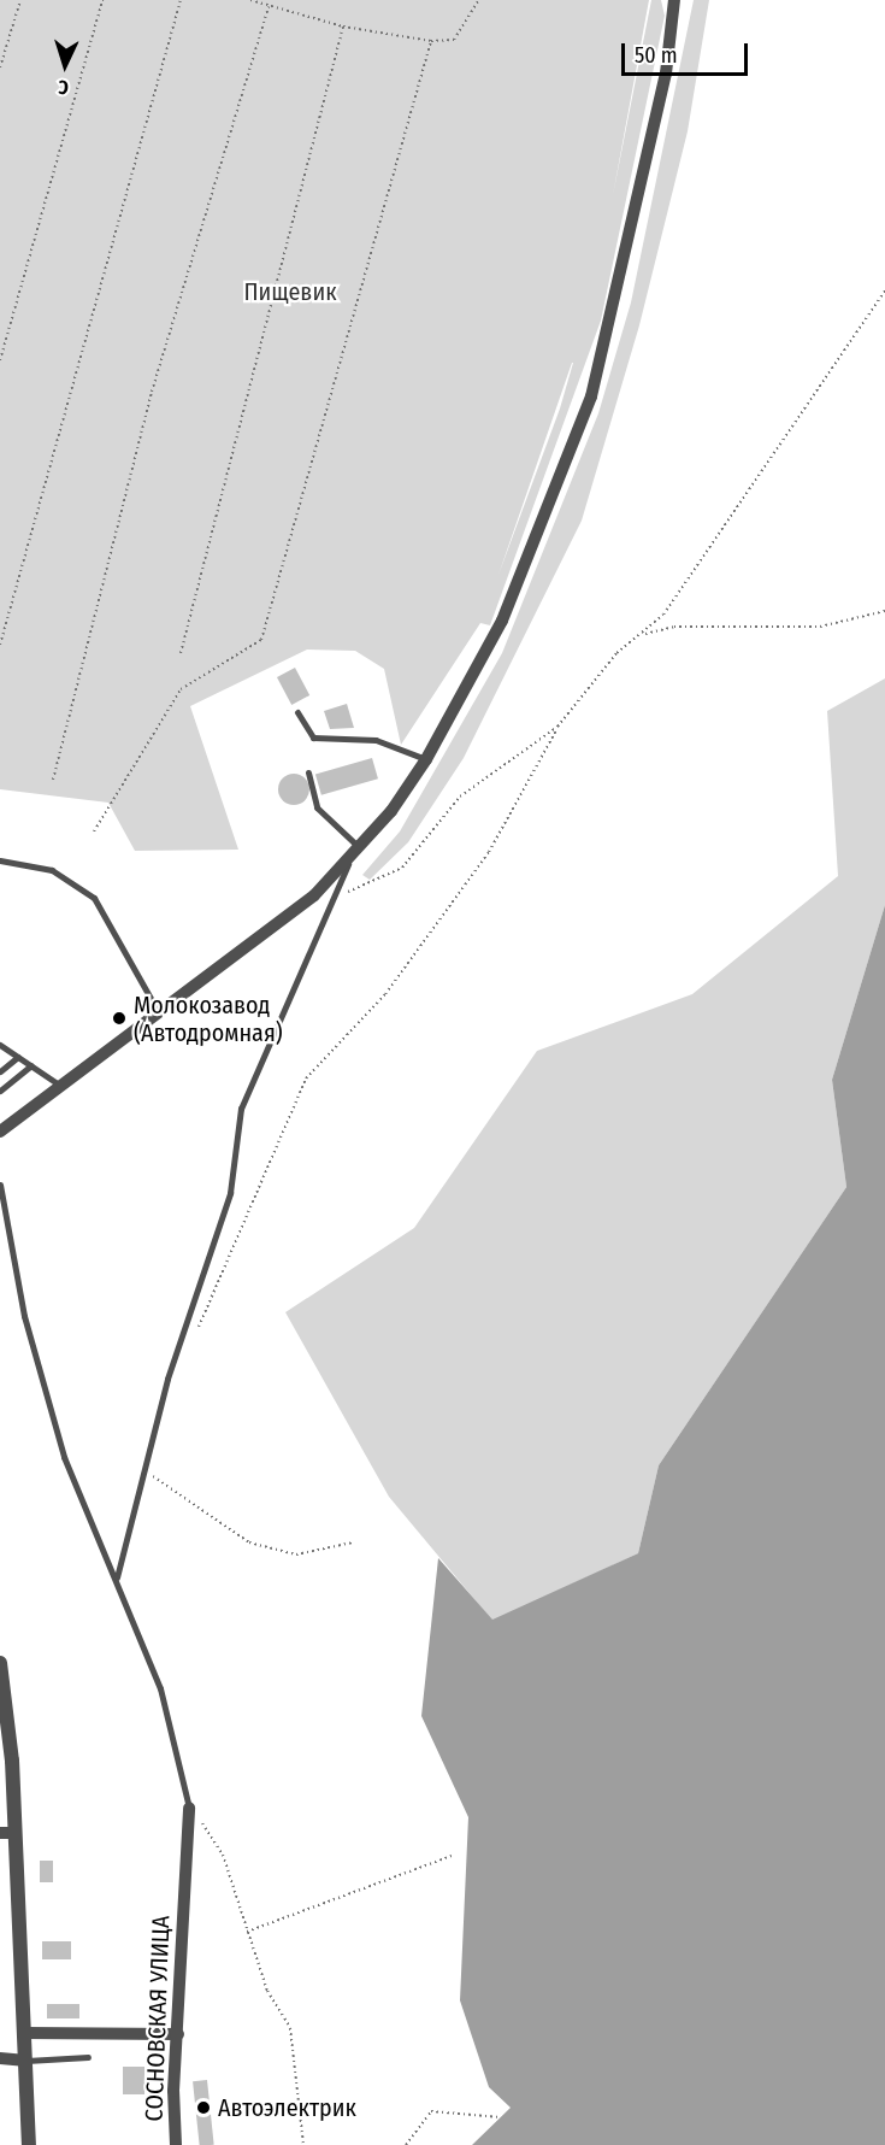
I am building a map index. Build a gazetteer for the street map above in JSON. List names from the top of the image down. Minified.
{"streets":{"street":["СОСНОВСКАЯ УЛИЦА"]},"parks":["Пищевик"],"places":["Молокозавод (Автодромная)","Автоэлектрик"],"scale_bar":"50 m","north":"bottom"}
